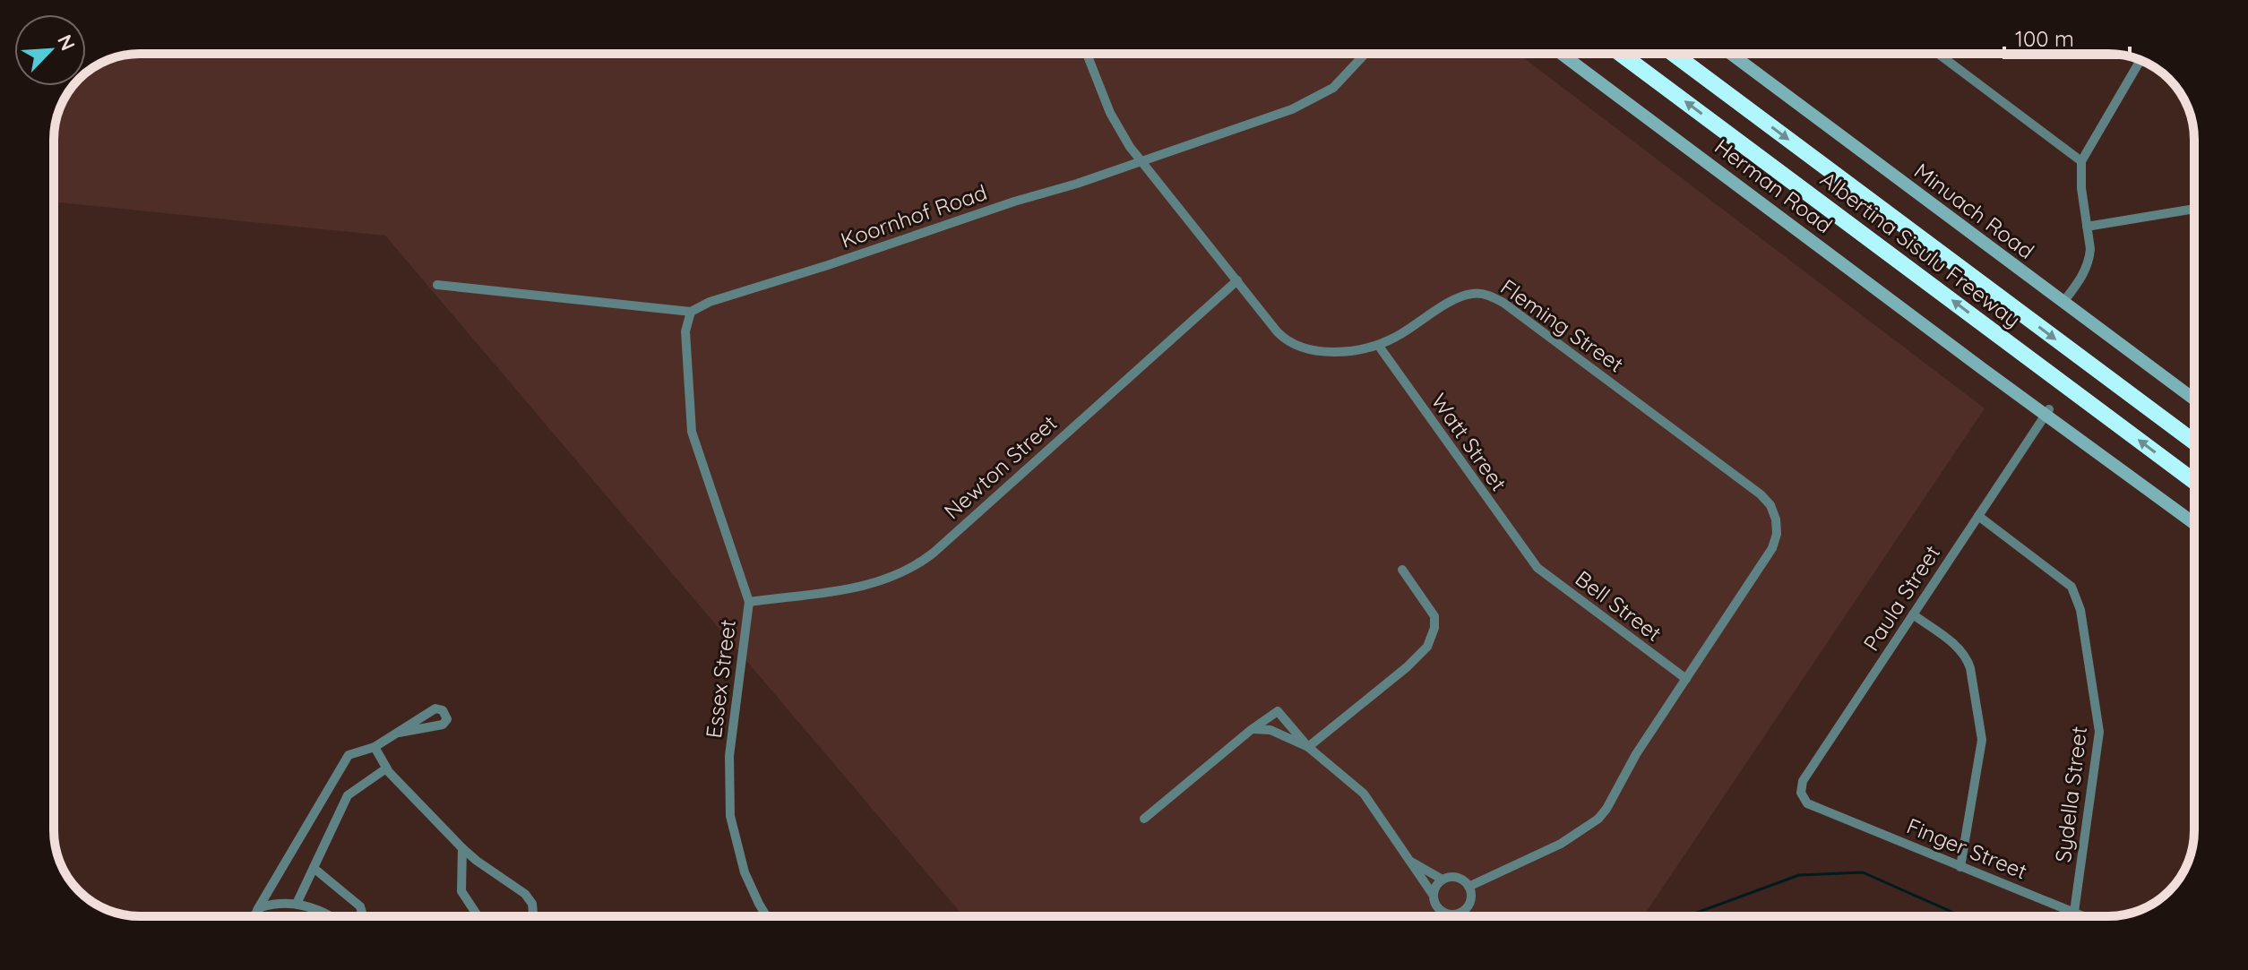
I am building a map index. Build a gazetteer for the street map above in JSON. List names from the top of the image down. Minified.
{"streets":{"highway":["Albertina Sisulu Freeway"],"main road":["Herman Road","Minuach Road"],"street":["Koornhof Road","Fleming Street","Watt Street","Newton Street","Paula Street","Bell Street","Essex Street","Sydella Street","Finger Street"]},"crossings":[["Herman Road","Paula Street"],["Koornhof Road","Fleming Street"],["Koornhof Road","Essex Street"],["Fleming Street","Watt Street"],["Fleming Street","Newton Street"],["Fleming Street","Bell Street"],["Watt Street","Bell Street"],["Newton Street","Essex Street"],["Paula Street","Sydella Street"],["Paula Street","Finger Street"],["Sydella Street","Finger Street"]],"scale_bar":"100 m","north":"top right"}
